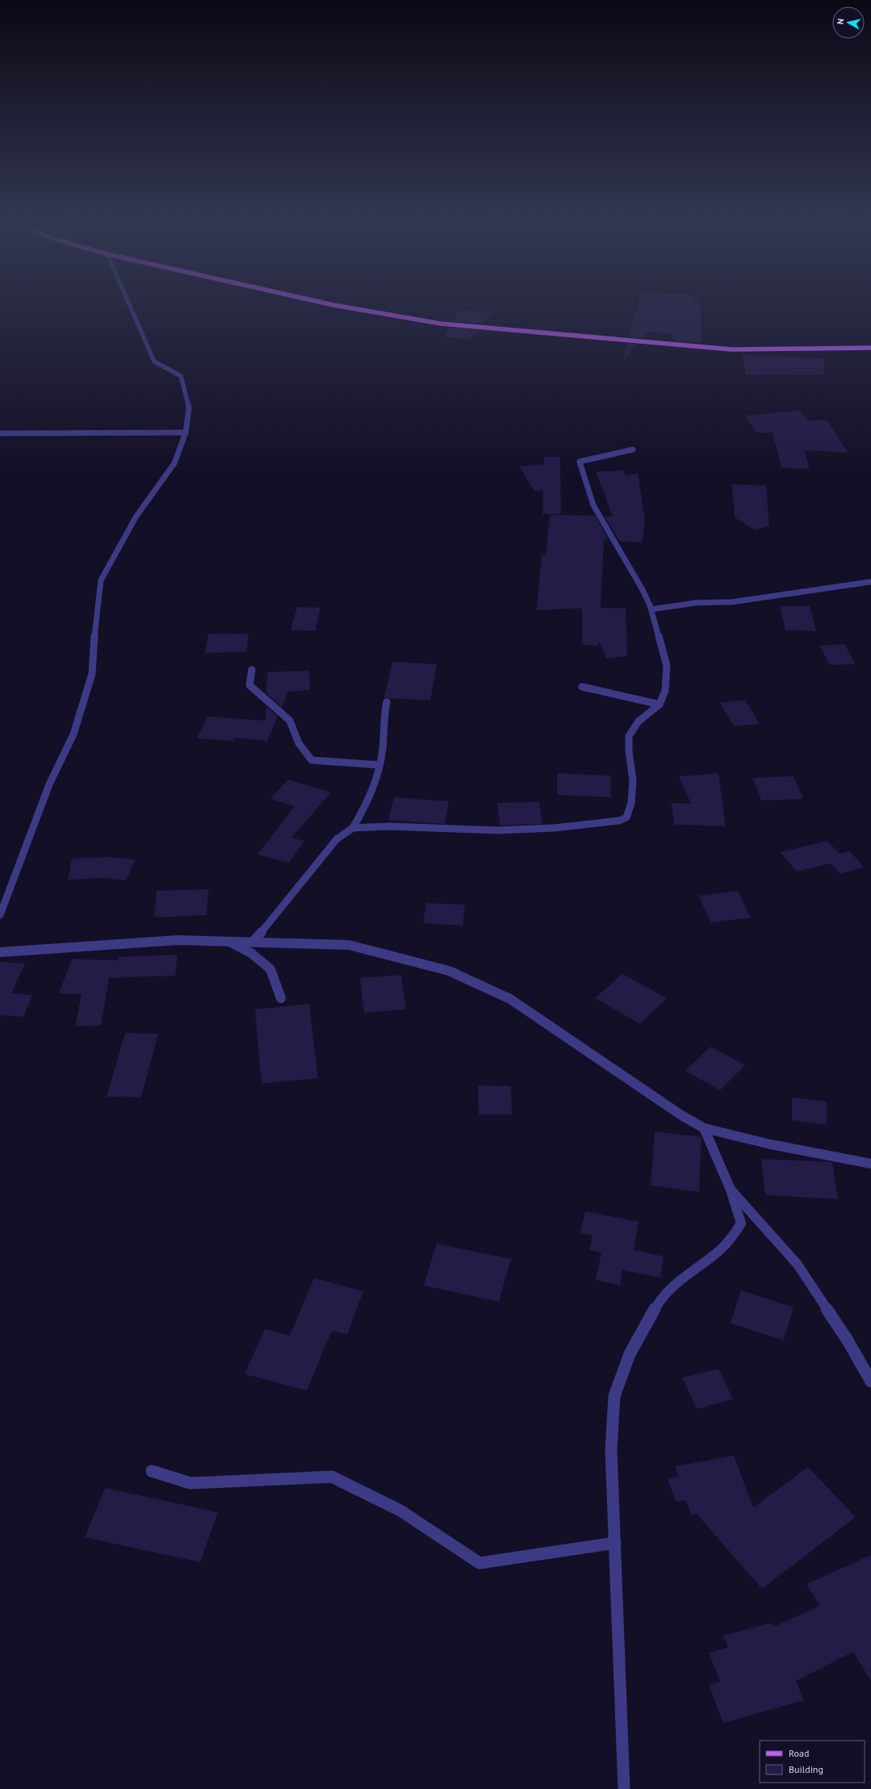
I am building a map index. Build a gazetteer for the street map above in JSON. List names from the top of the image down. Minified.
{"legend":["Road","Building"],"north":"left"}
